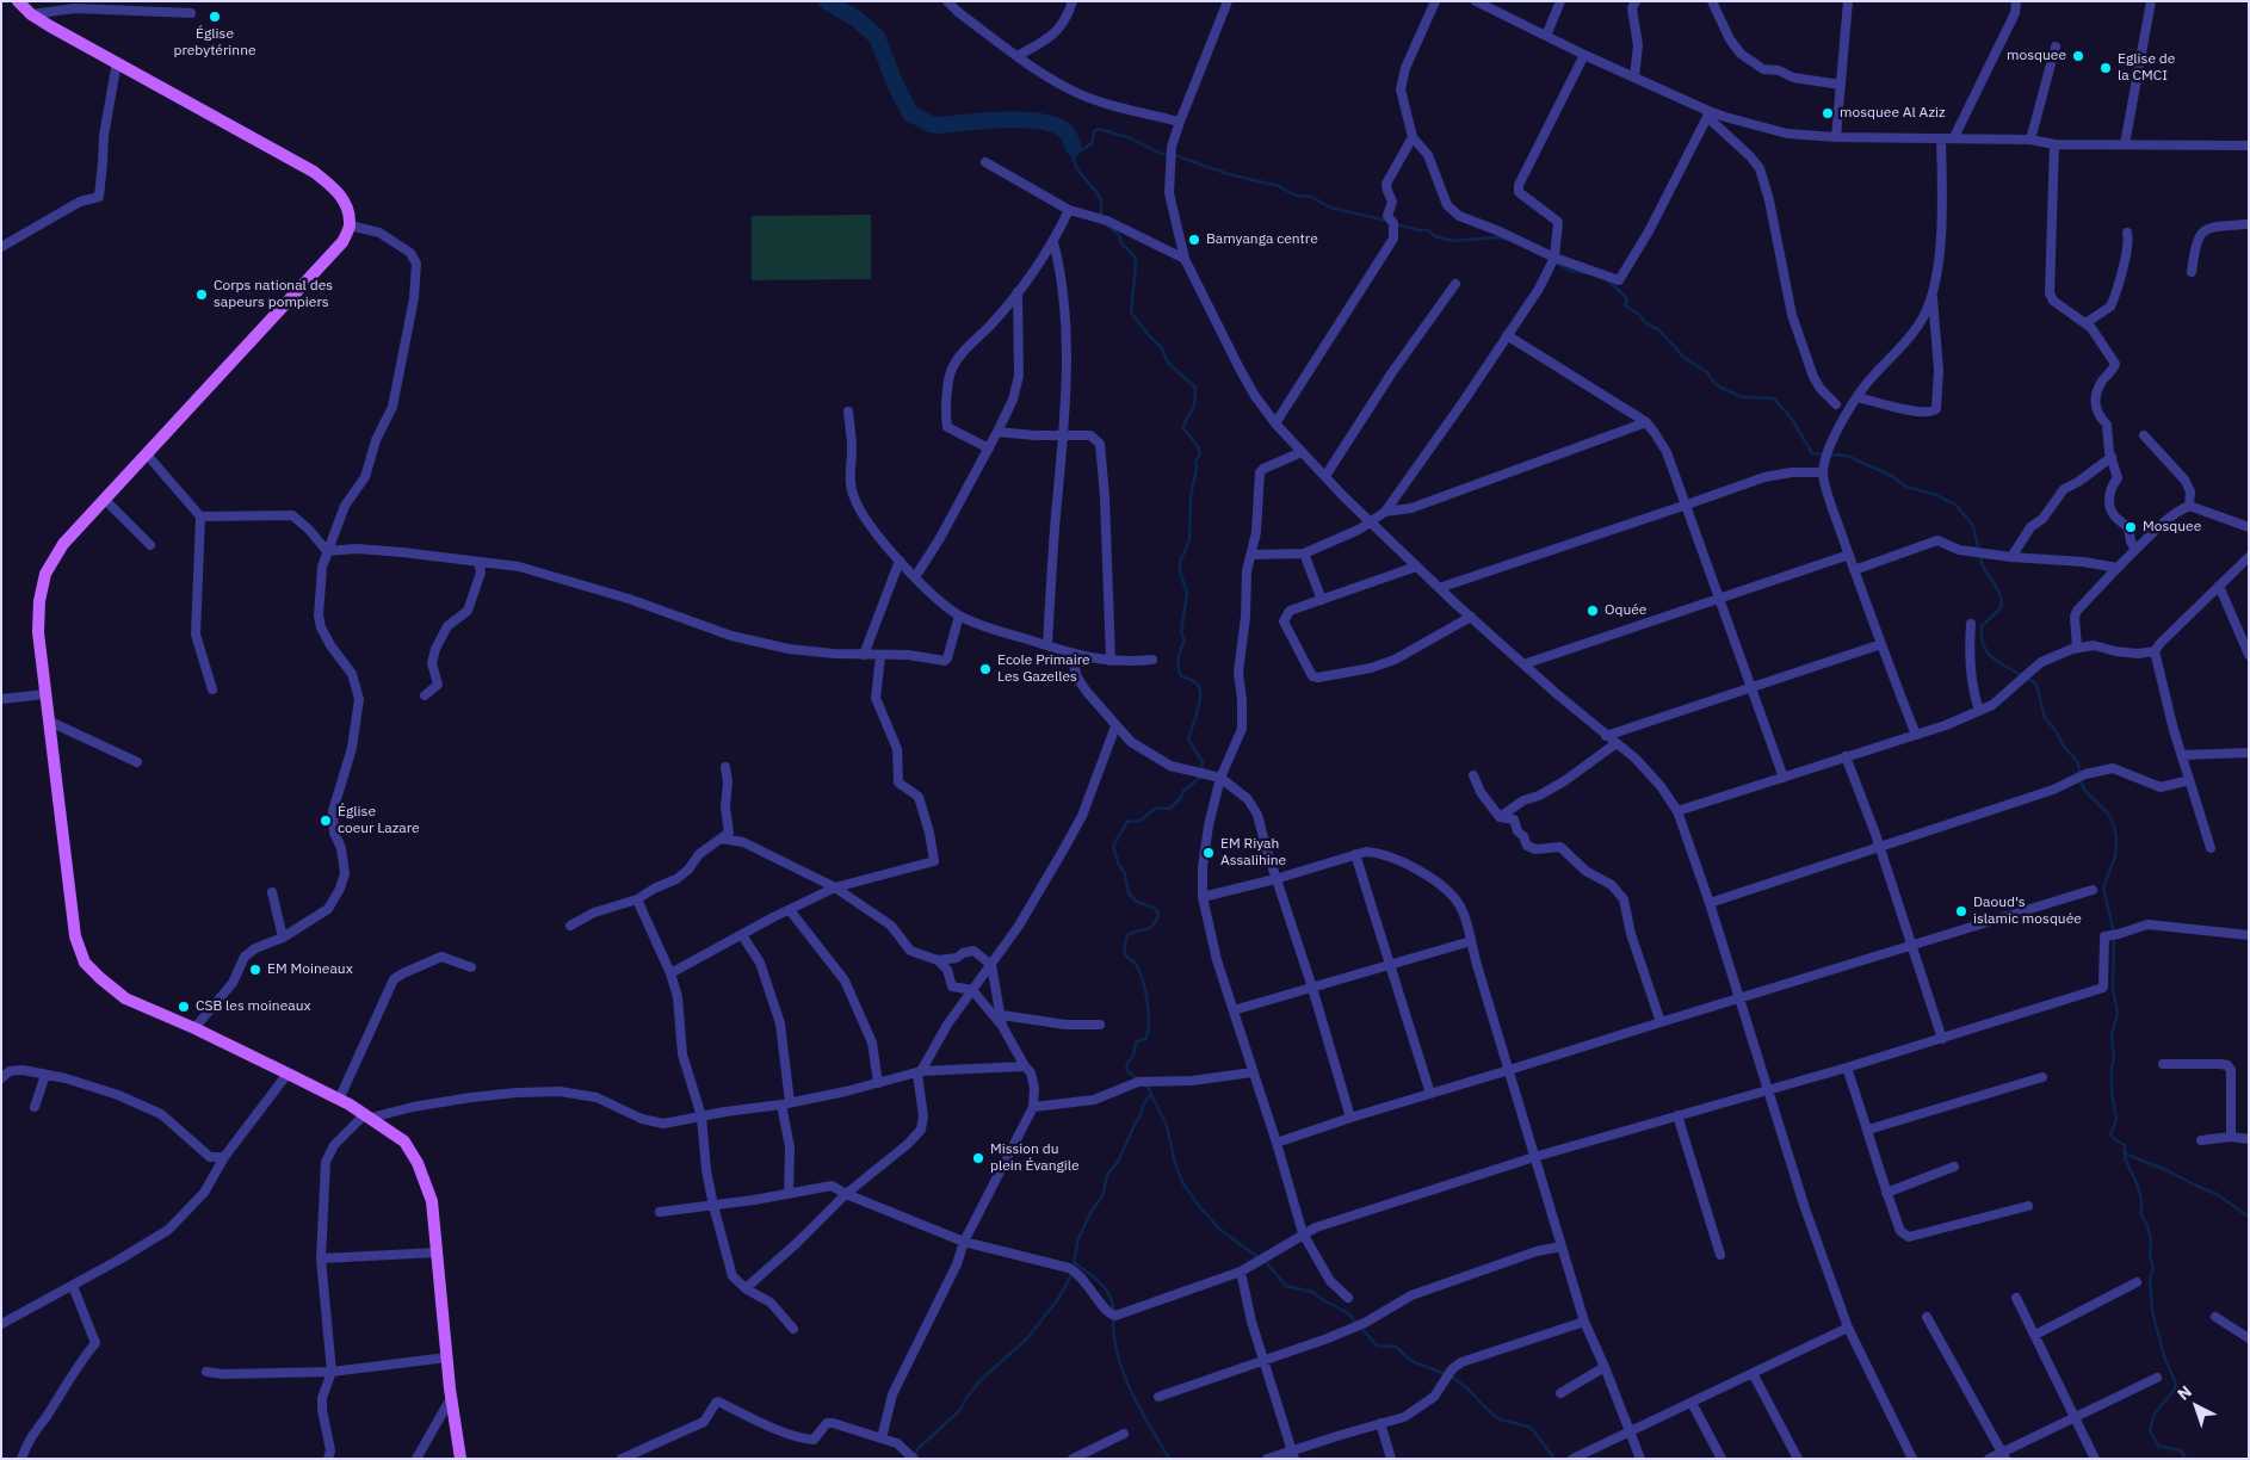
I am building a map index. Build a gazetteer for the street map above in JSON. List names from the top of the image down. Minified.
{"places":["Église prebytérinne","mosquee","Eglise de la CMCI","mosquee Al Aziz","Bamyanga centre","Corps national des sapeurs pompiers","Mosquee","Oquée","Ecole Primaire Les Gazelles","Église coeur Lazare","EM Riyah Assalihine","Daoud's islamic mosquée","EM Moineaux","CSB les moineaux","Mission du plein Évangile"],"north":"top left"}
